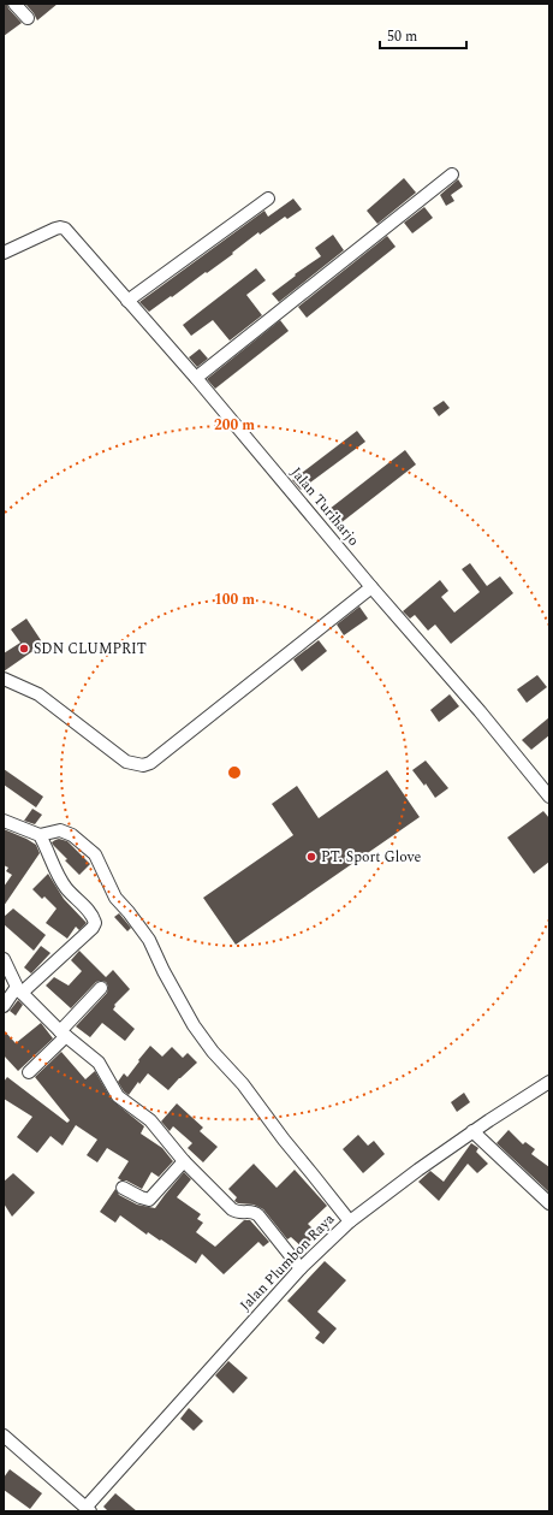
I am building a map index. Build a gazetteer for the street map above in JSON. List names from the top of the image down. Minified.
{"streets":{"street":["Jalan Turiharjo","Jalan Plumbon Raya"]},"places":["SDN CLUMPRIT","PT. Sport Glove"],"scale_bar":"50 m","rings":["200 m","100 m"]}
